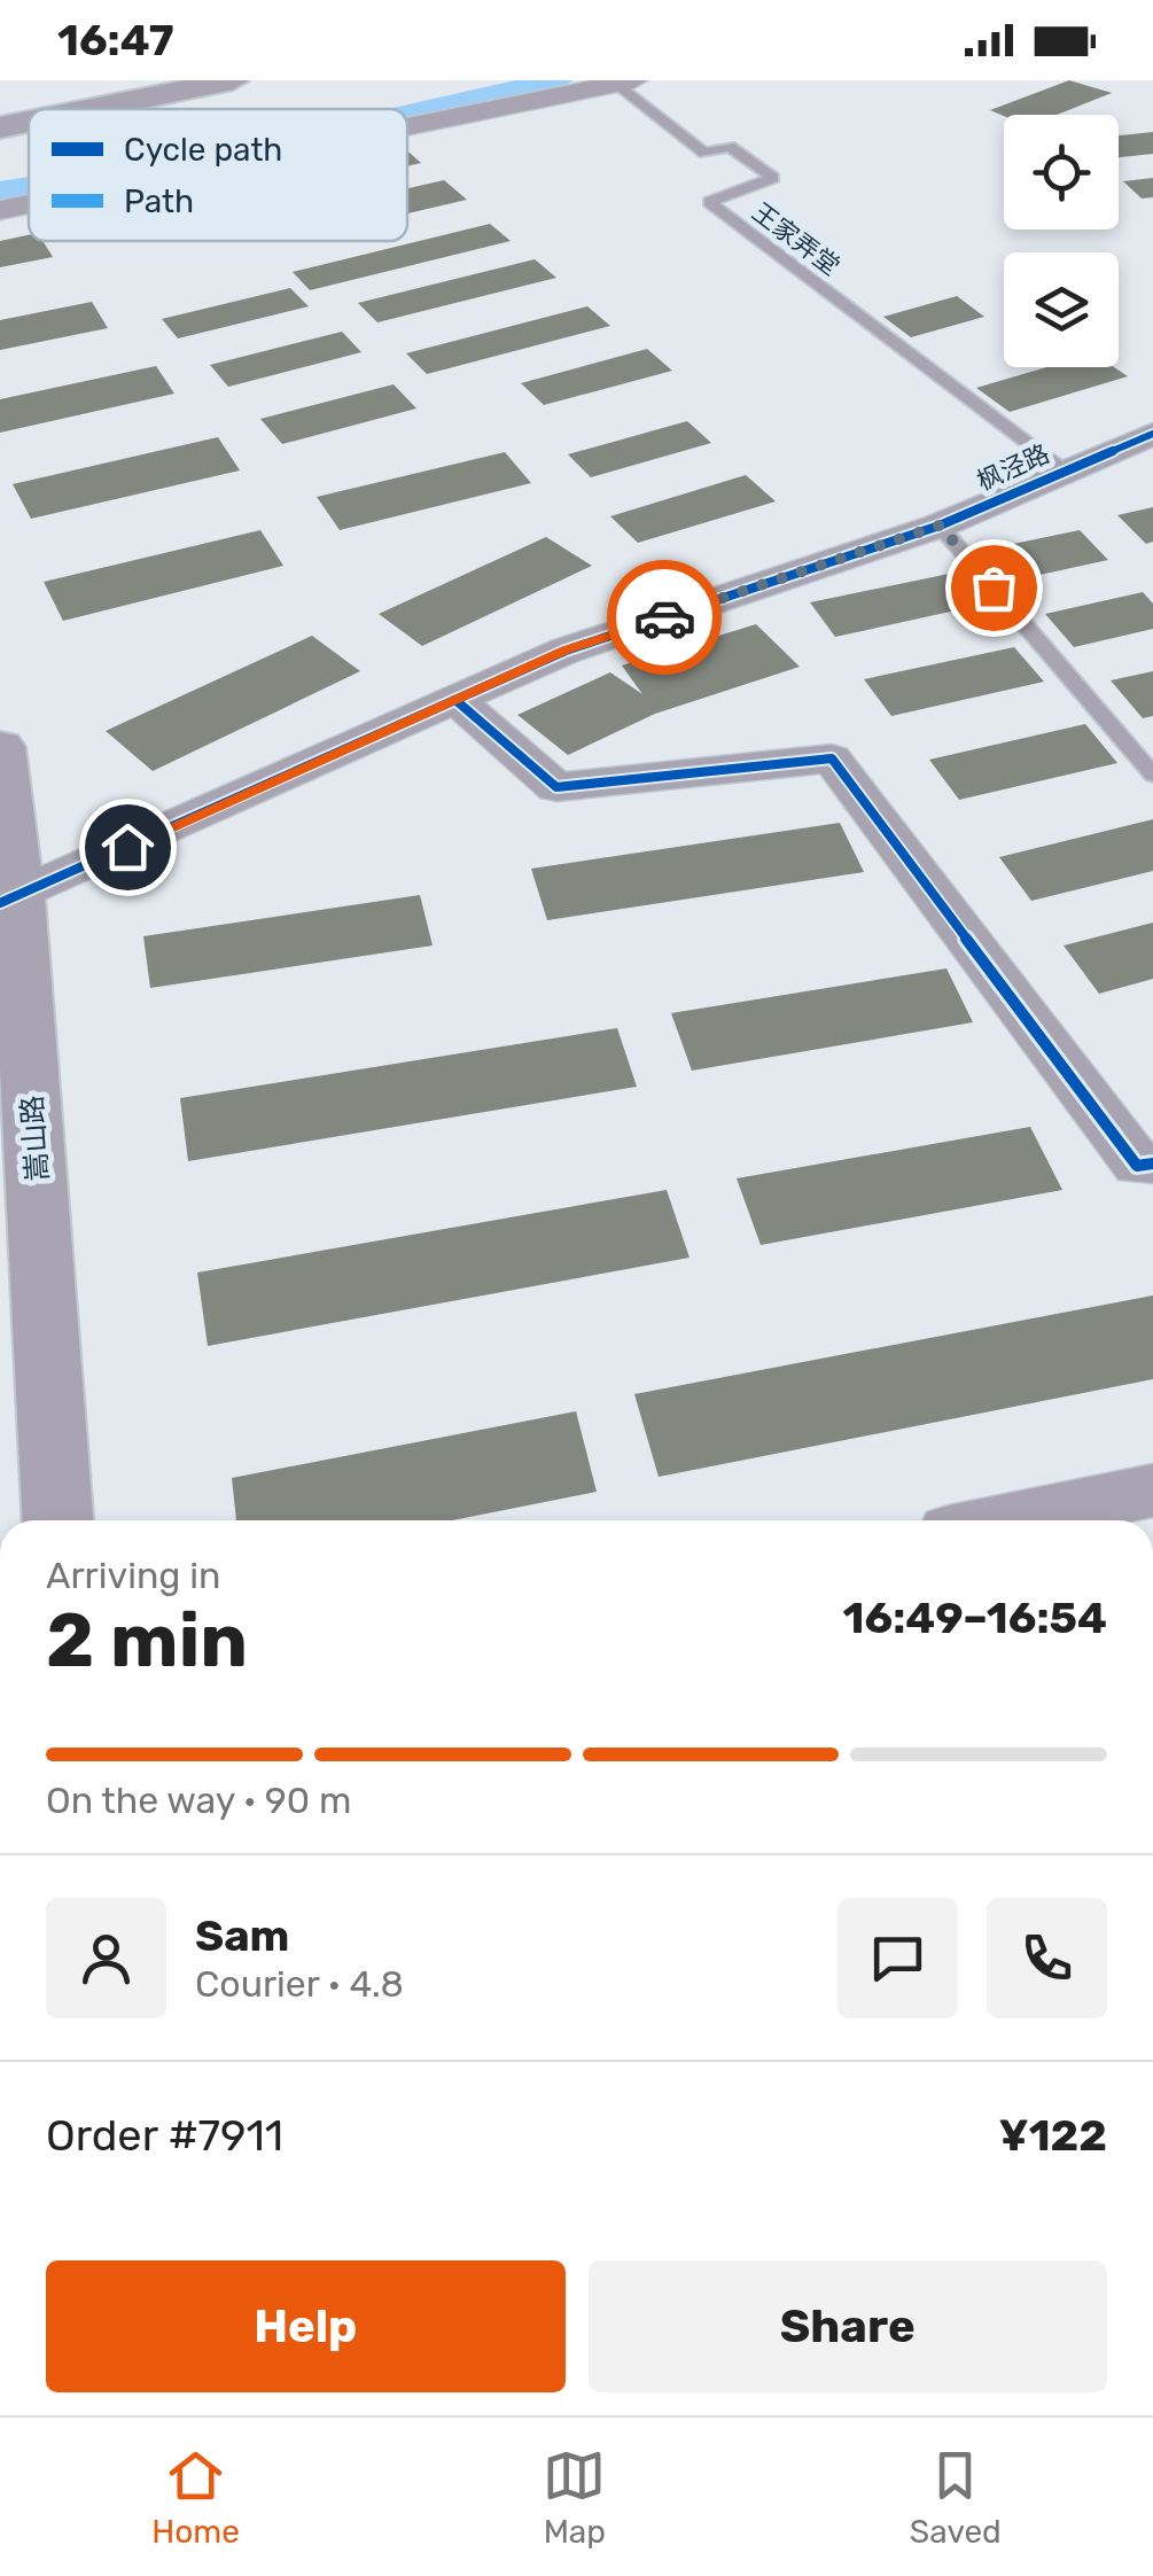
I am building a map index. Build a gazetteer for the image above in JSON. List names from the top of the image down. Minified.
{"streets":{"street":["枫泾路","嵩山路"],"lane":["王家弄堂"]},"crossings":[["王家弄堂","枫泾路"],["枫泾路","嵩山路"]],"legend":["Cycle path","Path"],"page":{"status":"16:47","heading":["2 min","Arriving in","16:49–16:54"],"panel":["Sam","Courier · 4.8","Order #7911","¥122"],"bar":"On the way · 90 m","buttons":["Help","Share"],"tabs":["Home","Map","Saved"]}}
